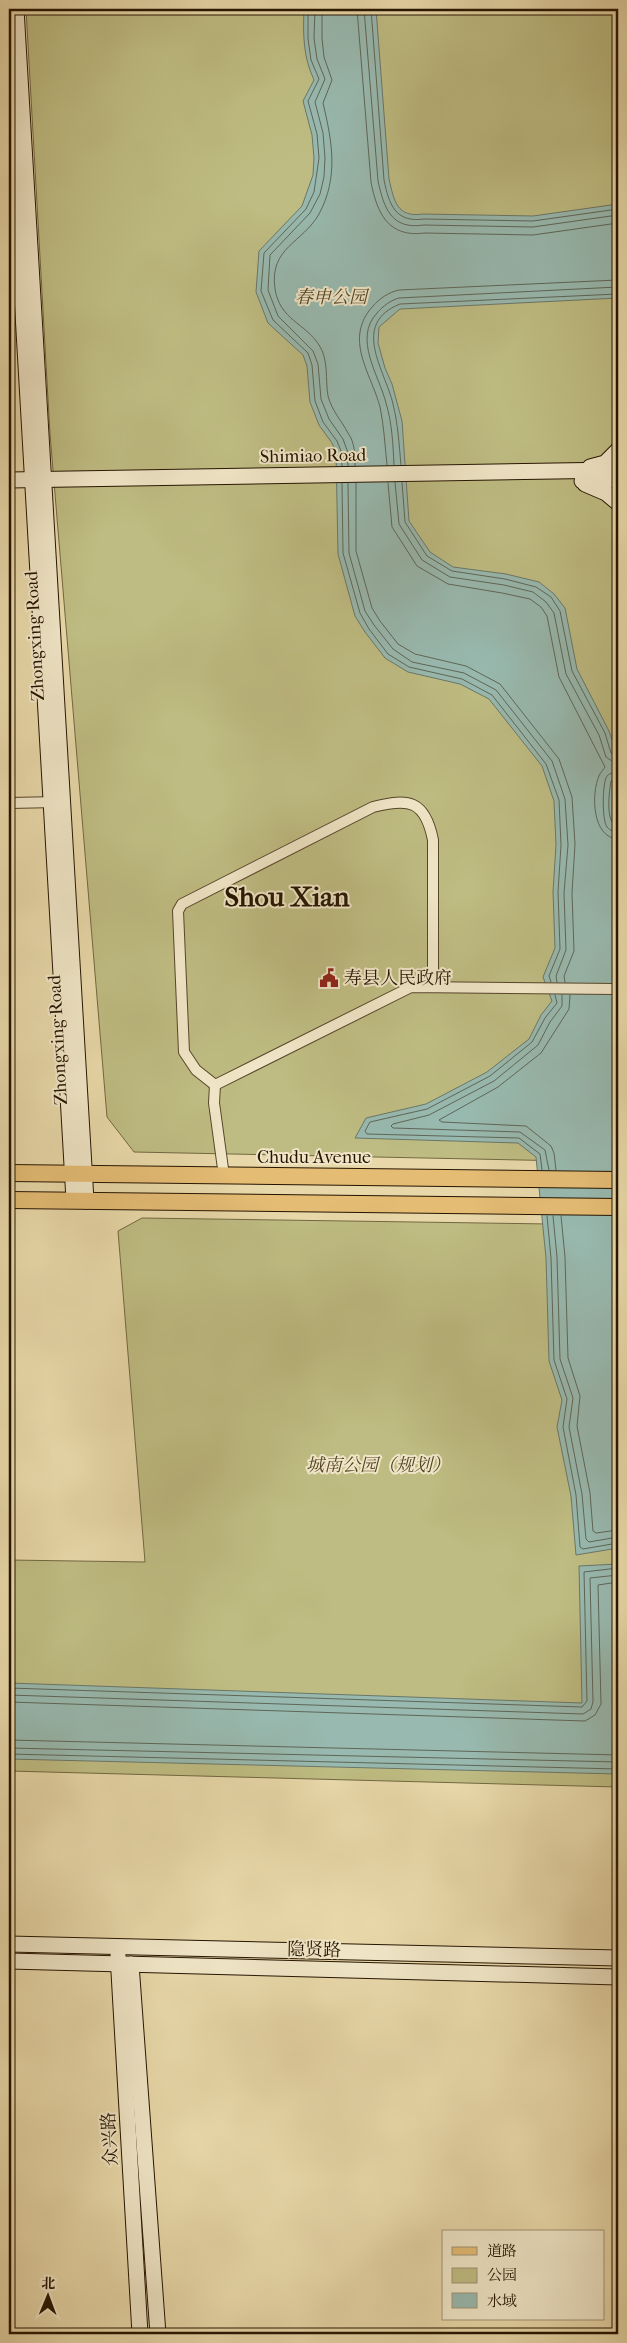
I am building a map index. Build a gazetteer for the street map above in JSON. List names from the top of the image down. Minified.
{"streets":{"main road":["Chudu Avenue"],"street":["Shimiao Road","Zhongxing Road","隐贤路","众兴路"]},"crossings":[["Shimiao Road","Zhongxing Road"],["Zhongxing Road","Chudu Avenue"],["隐贤路","众兴路"]],"districts":["Shou Xian"],"parks":["春申公园","城南公园（规划）"],"places":{"public building":["寿县人民政府"]},"legend":["道路","公园","水域"],"north":"top"}
